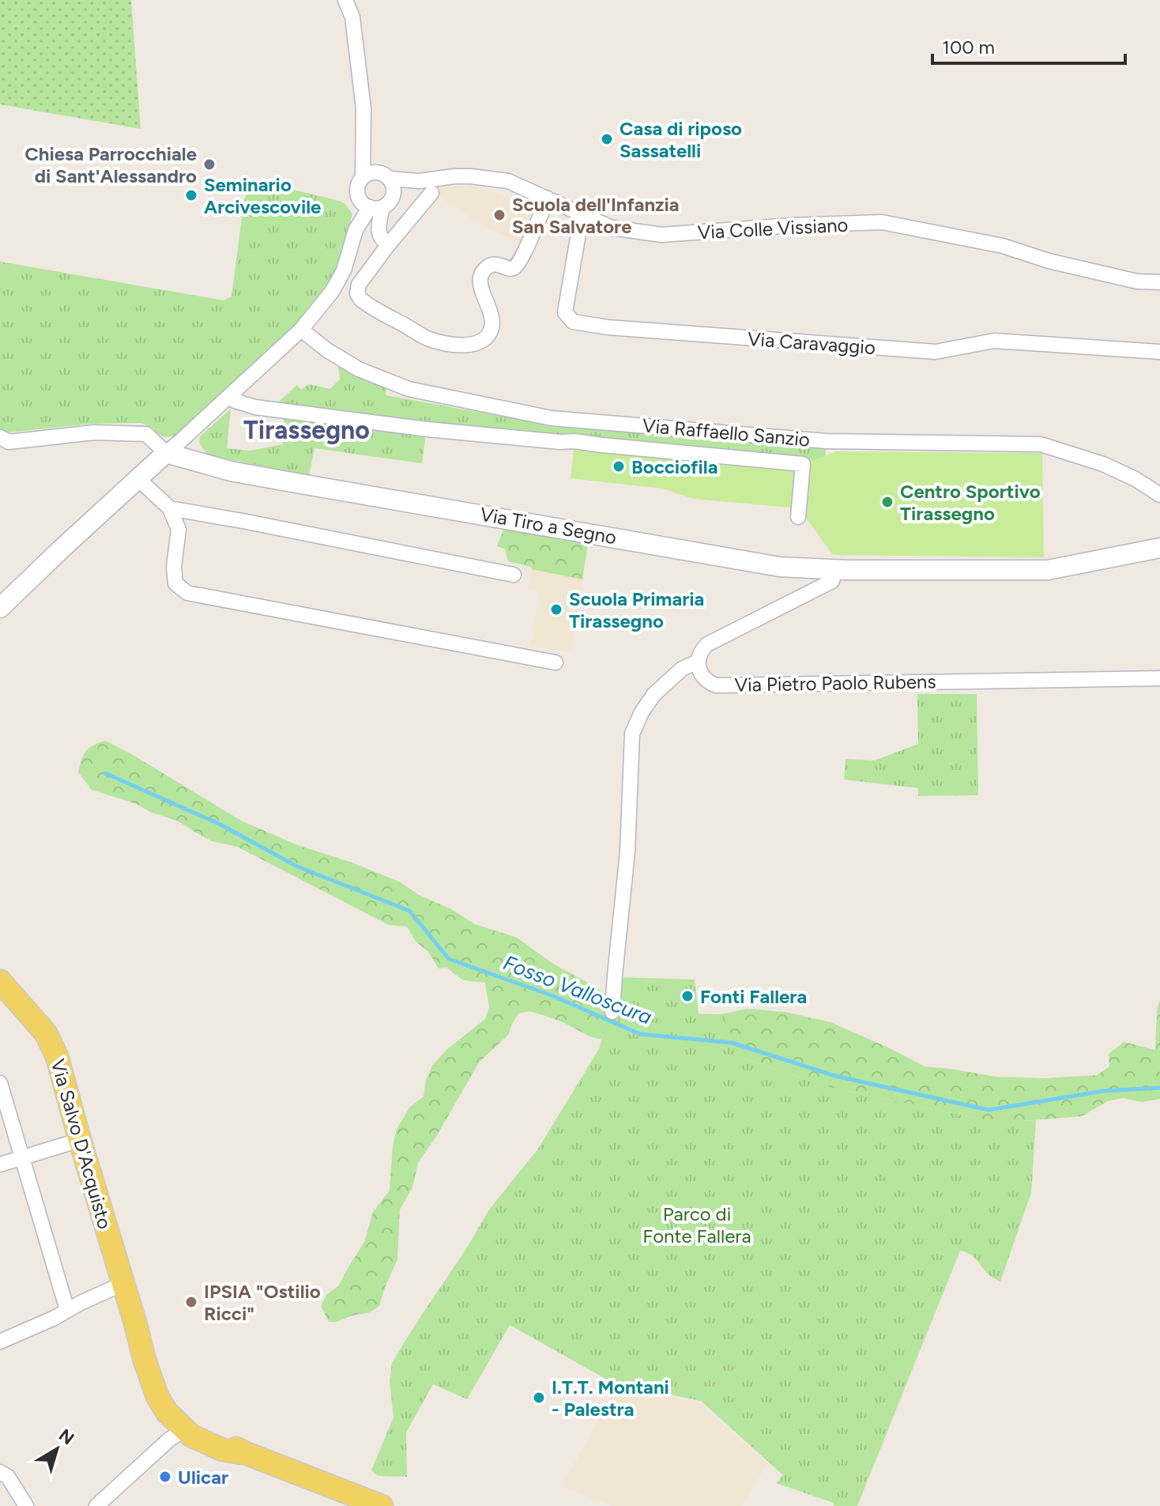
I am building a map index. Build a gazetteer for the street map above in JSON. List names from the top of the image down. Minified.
{"streets":{"main road":["Via Tiro a Segno","Via Salvo D'Acquisto"],"street":["Via Colle Vissiano","Via Caravaggio","Via Raffaello Sanzio","Via Pietro Paolo Rubens"]},"crossings":[["Via Colle Vissiano","Via Caravaggio"]],"districts":["Tirassegno"],"water":["Fosso Valloscura"],"parks":["Parco di Fonte Fallera"],"places":["Casa di riposo Sassatelli","Chiesa Parrocchiale di Sant'Alessandro","Seminario Arcivescovile","Scuola dell'Infanzia San Salvatore","Bocciofila","Centro Sportivo Tirassegno","Scuola Primaria Tirassegno","Fonti Fallera","IPSIA \"Ostilio Ricci\"","I.T.T. Montani - Palestra","Ulicar"],"scale_bar":"100 m","north":"top right"}
